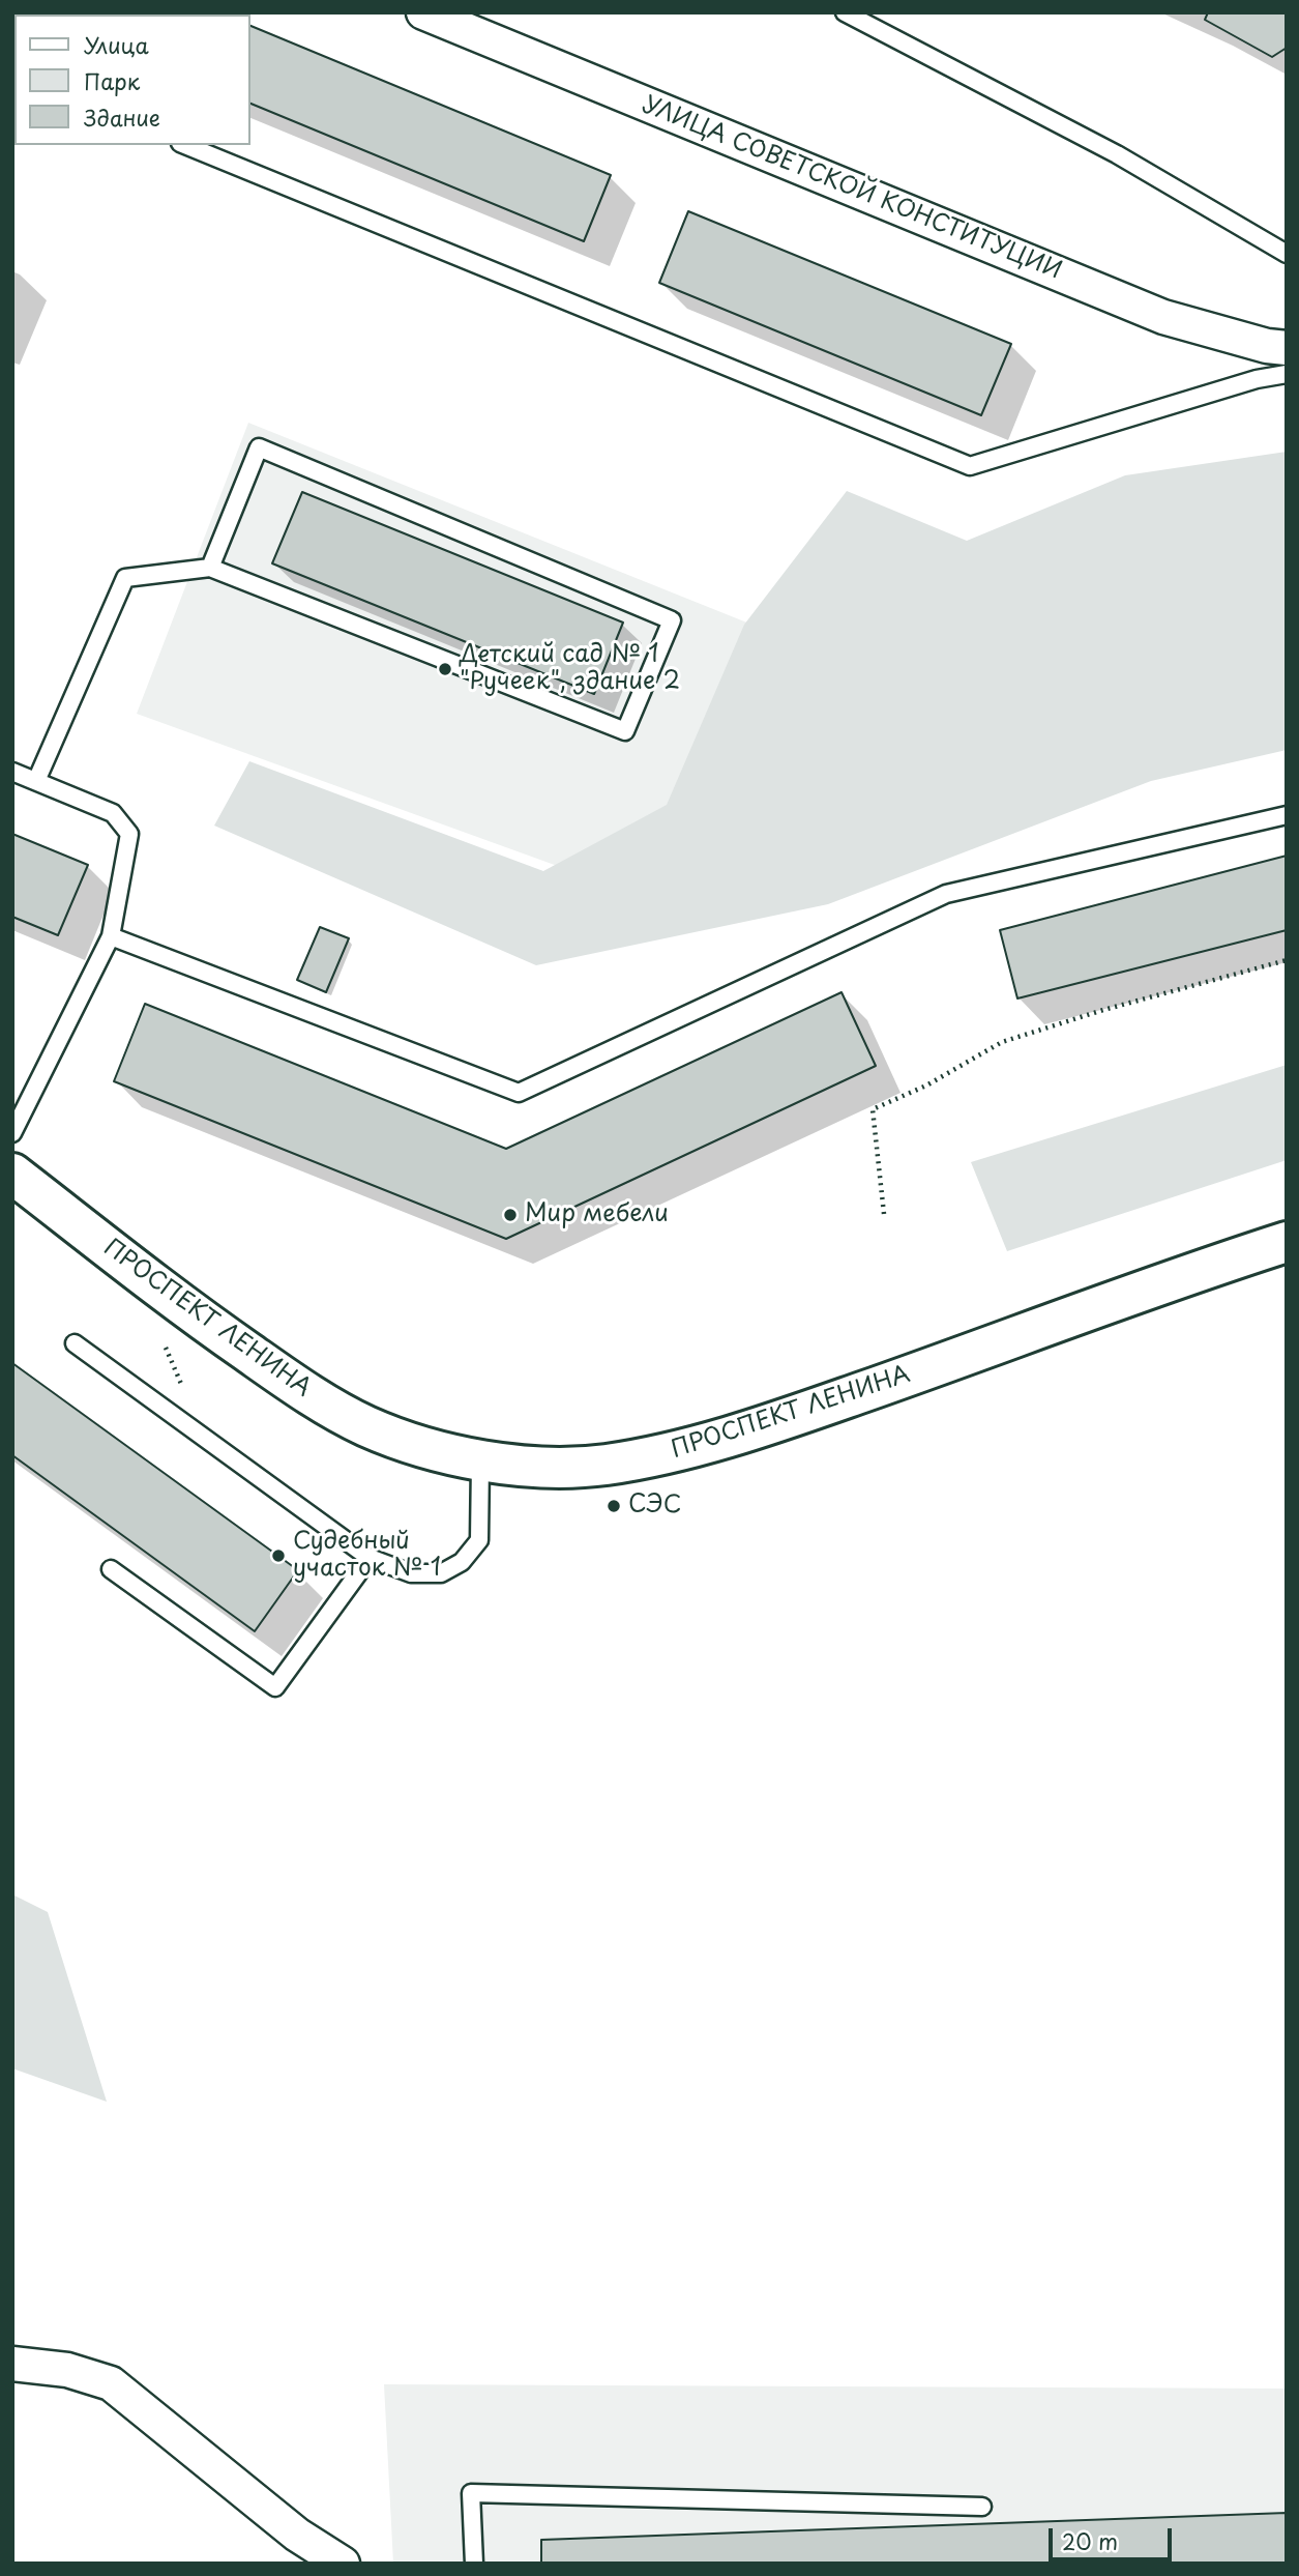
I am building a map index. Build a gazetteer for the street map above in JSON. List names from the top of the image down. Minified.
{"streets":{"main road":["ПРОСПЕКТ ЛЕНИНА"],"street":["УЛИЦА СОВЕТСКОЙ КОНСТИТУЦИИ"]},"places":["Детский сад № 1 \"Ручеек\", здание 2","Мир мебели","СЭС","Судебный участок № 1"],"legend":["Улица","Парк","Здание"],"scale_bar":"20 m"}
